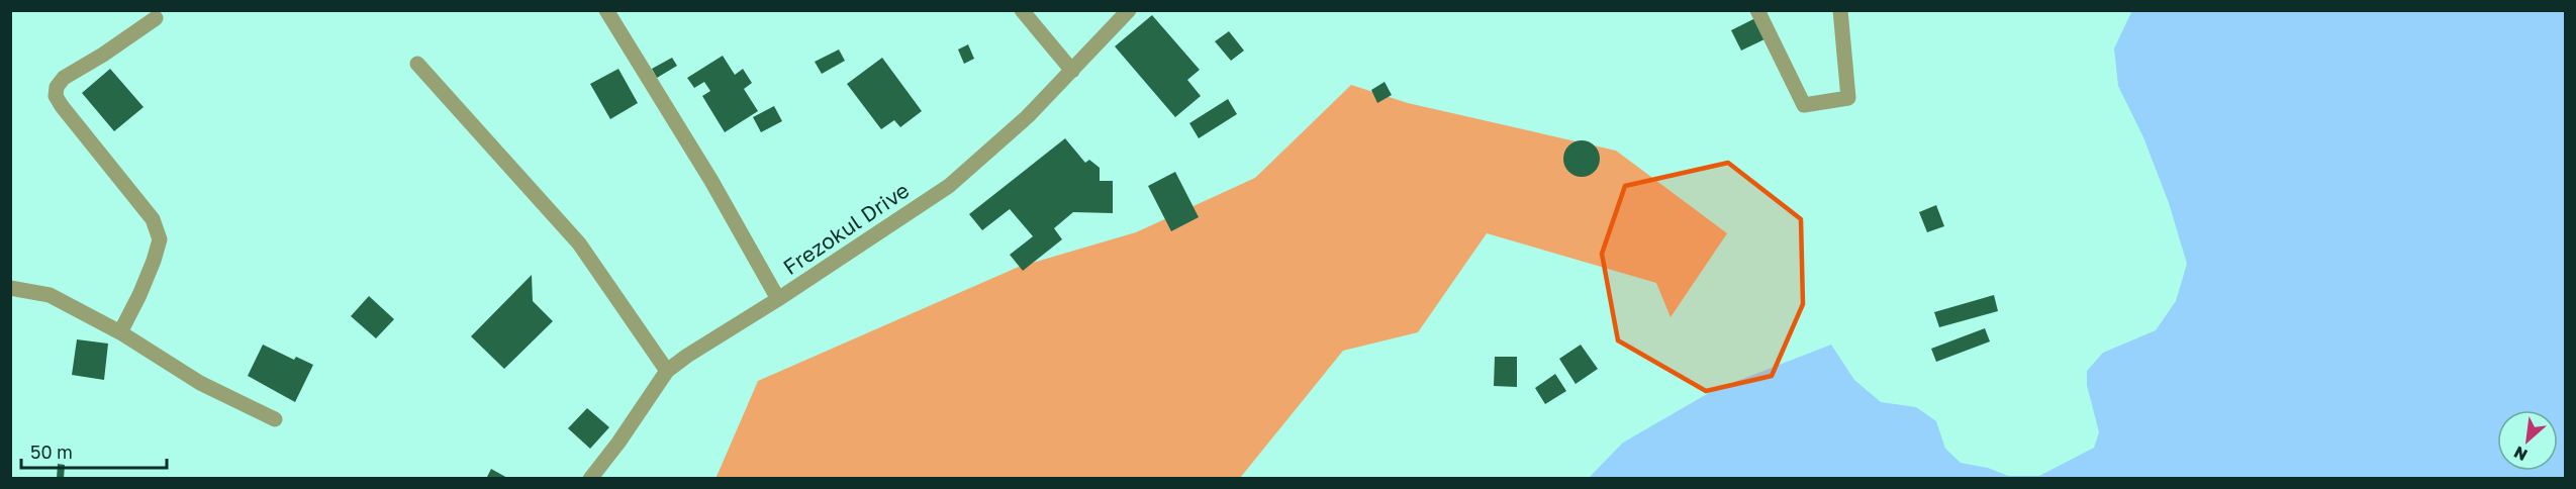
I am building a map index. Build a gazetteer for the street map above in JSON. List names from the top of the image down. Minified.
{"streets":{"street":["Frezokul Drive"]},"scale_bar":"50 m","north":"bottom left"}
